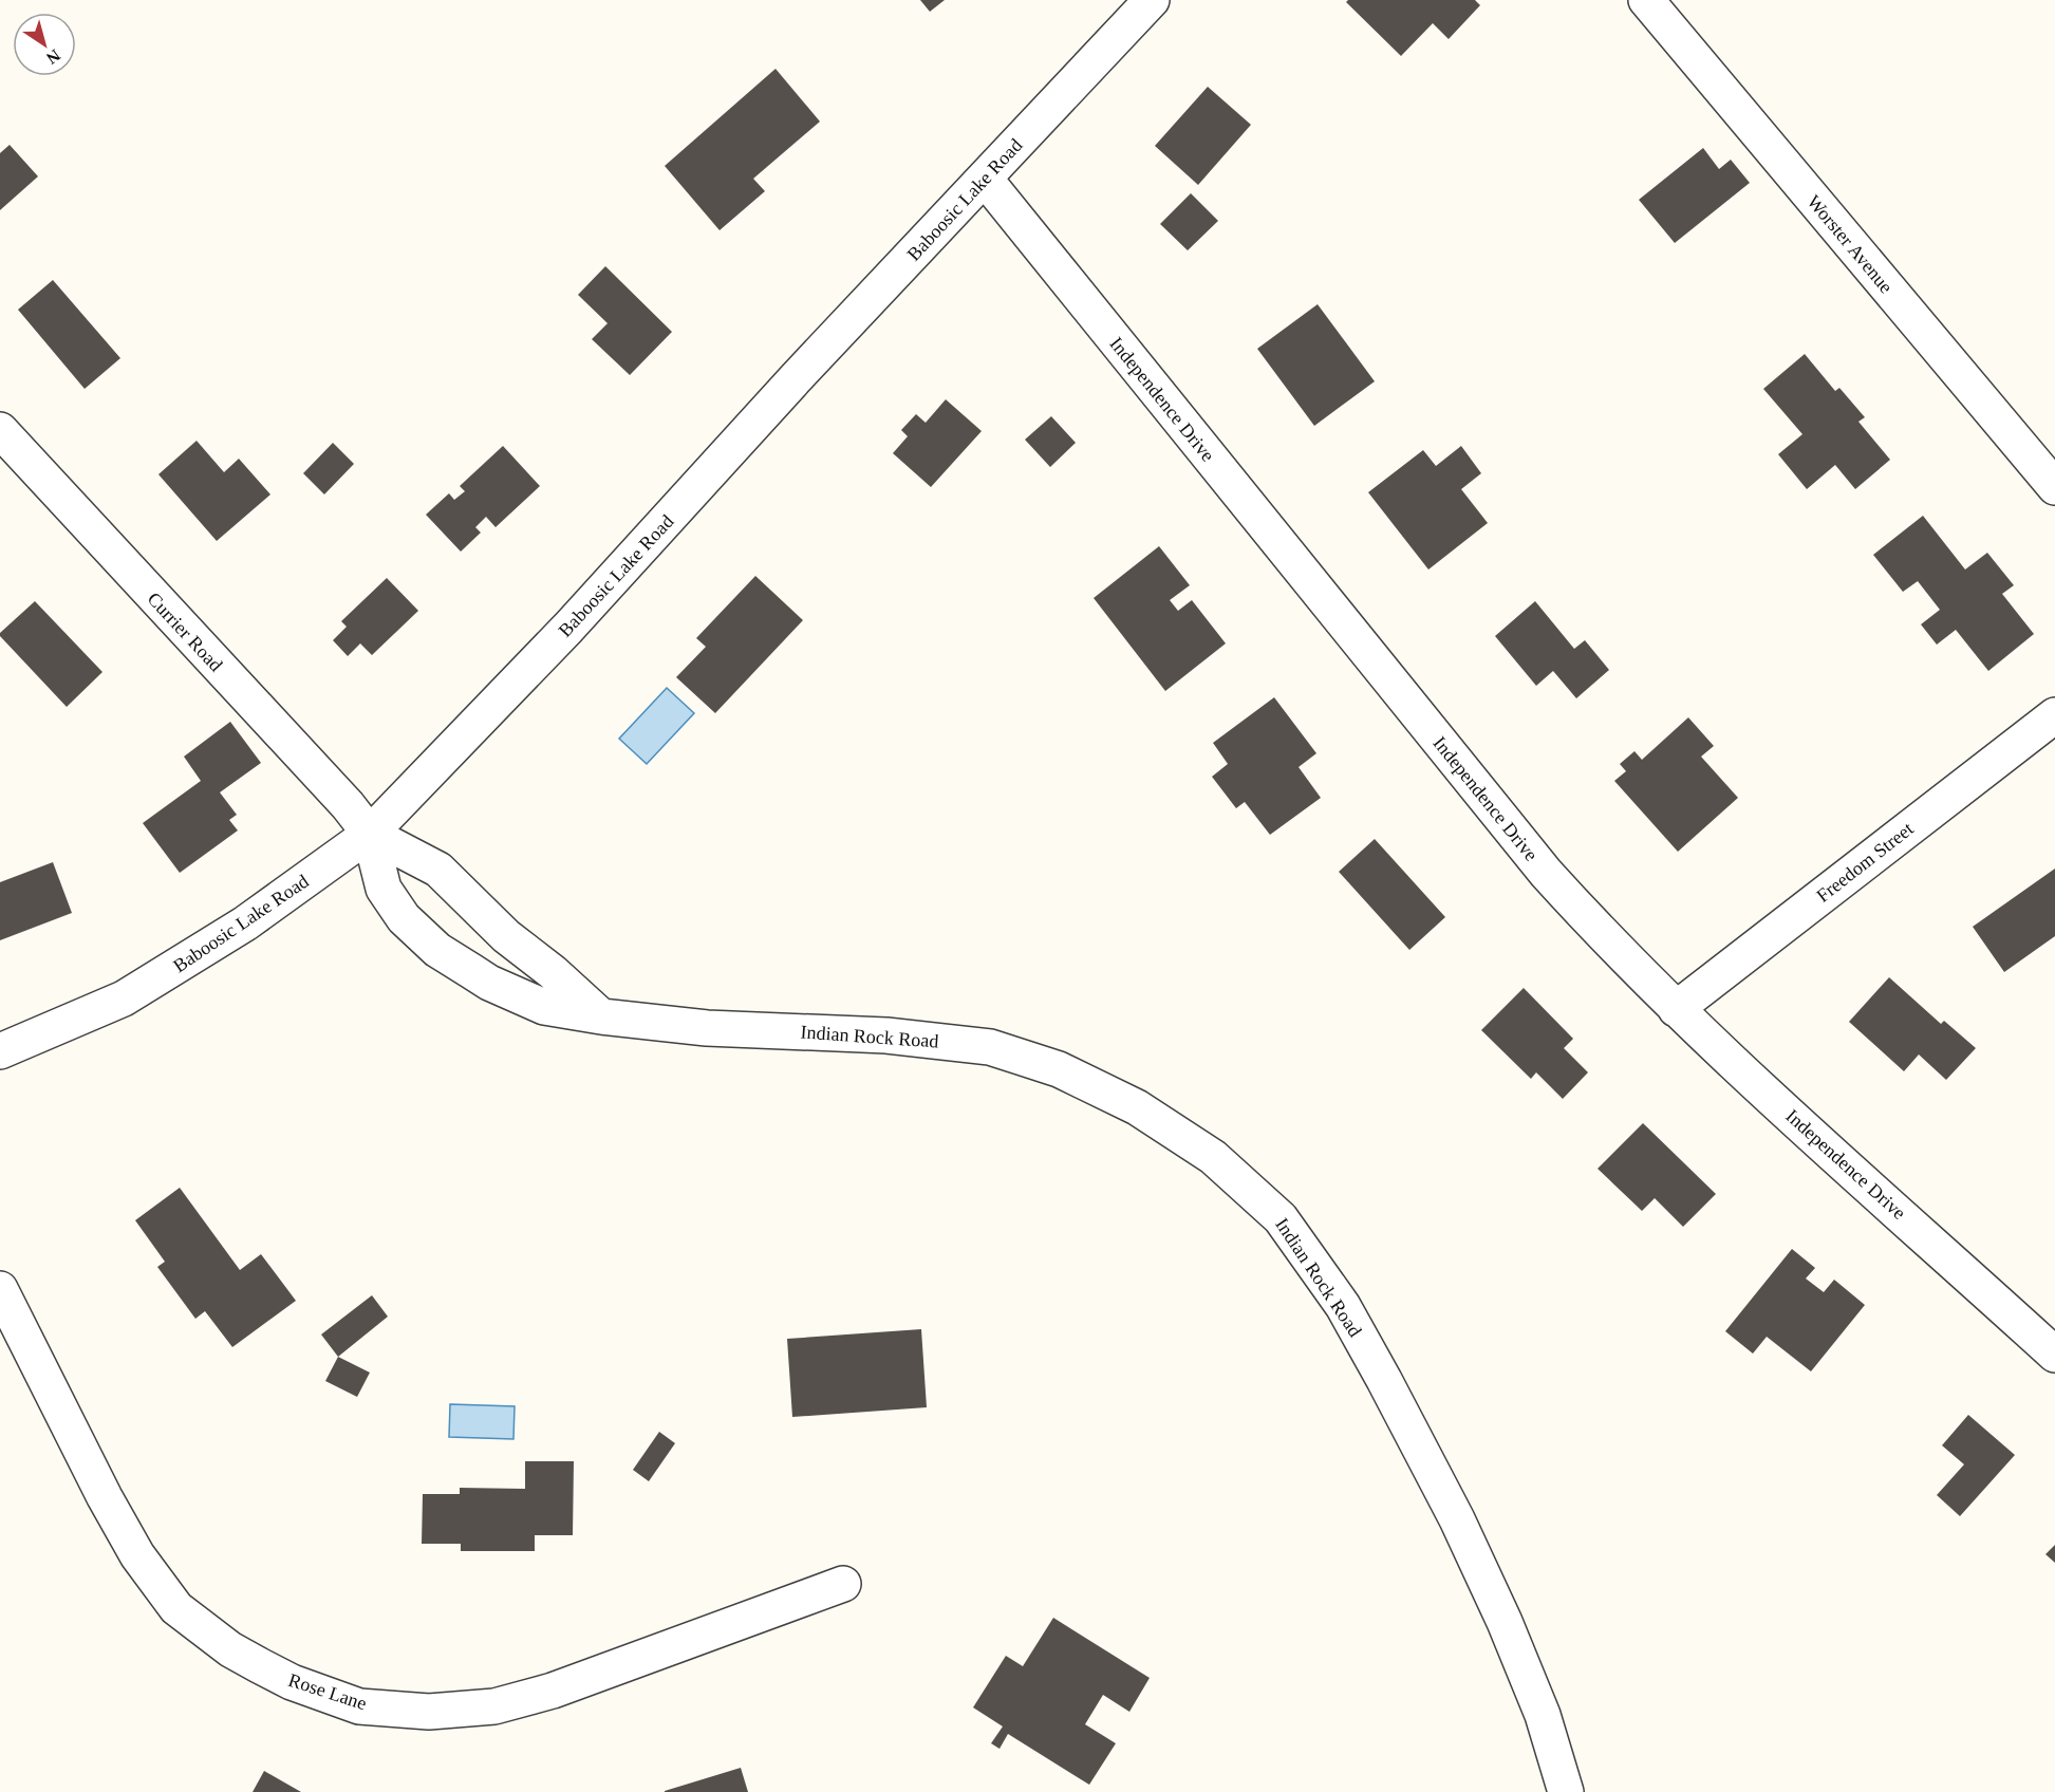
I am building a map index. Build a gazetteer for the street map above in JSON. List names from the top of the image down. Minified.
{"streets":{"street":["Baboosic Lake Road","Worster Avenue","Independence Drive","Currier Road","Freedom Street","Indian Rock Road","Rose Lane"]},"crossings":[["Baboosic Lake Road","Independence Drive"],["Baboosic Lake Road","Currier Road"],["Baboosic Lake Road","Indian Rock Road"],["Independence Drive","Freedom Street"],["Currier Road","Indian Rock Road"]],"north":"bottom right"}
